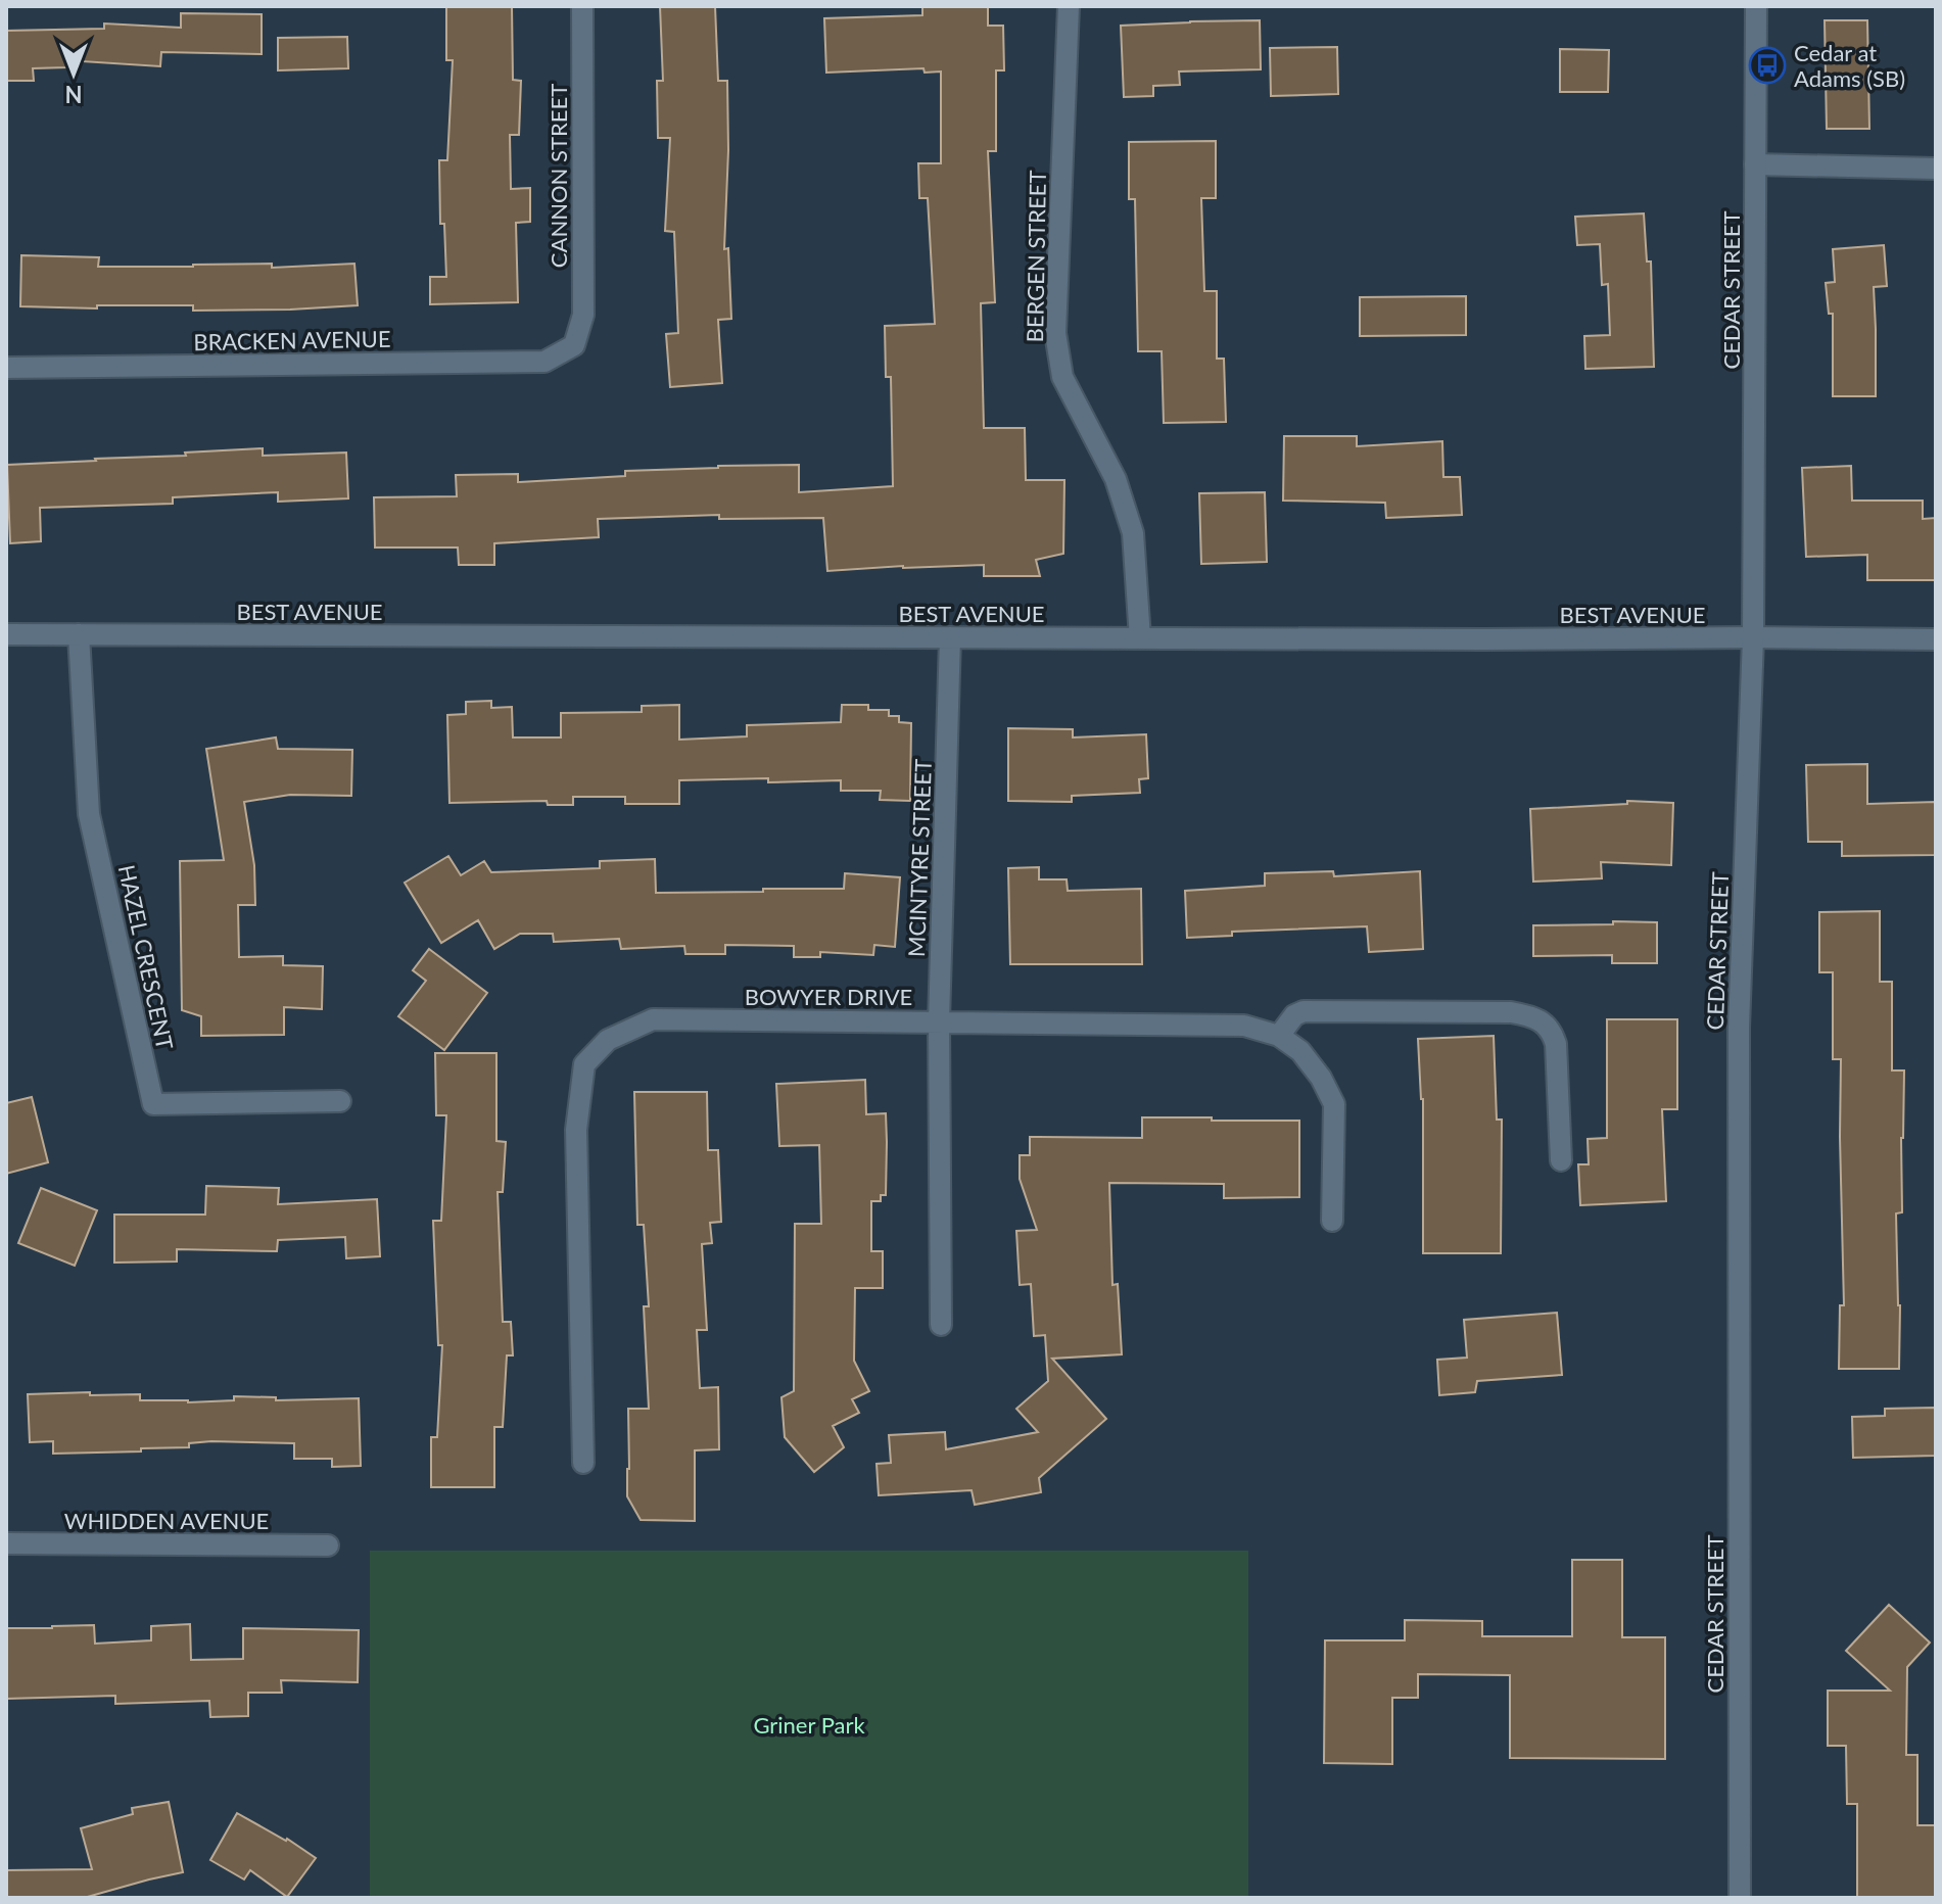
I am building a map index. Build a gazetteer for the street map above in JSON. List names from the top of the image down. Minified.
{"streets":{"street":["CANNON STREET","BERGEN STREET","CEDAR STREET","BRACKEN AVENUE","BEST AVENUE","MCINTYRE STREET","HAZEL CRESCENT","BOWYER DRIVE","WHIDDEN AVENUE"]},"crossings":[["CANNON STREET","BRACKEN AVENUE"],["BERGEN STREET","BEST AVENUE"],["CEDAR STREET","BEST AVENUE"],["BEST AVENUE","MCINTYRE STREET"],["BEST AVENUE","HAZEL CRESCENT"],["MCINTYRE STREET","BOWYER DRIVE"]],"parks":["Griner Park"],"places":{"bus stop":["Cedar at Adams (SB)"]},"north":"bottom"}
